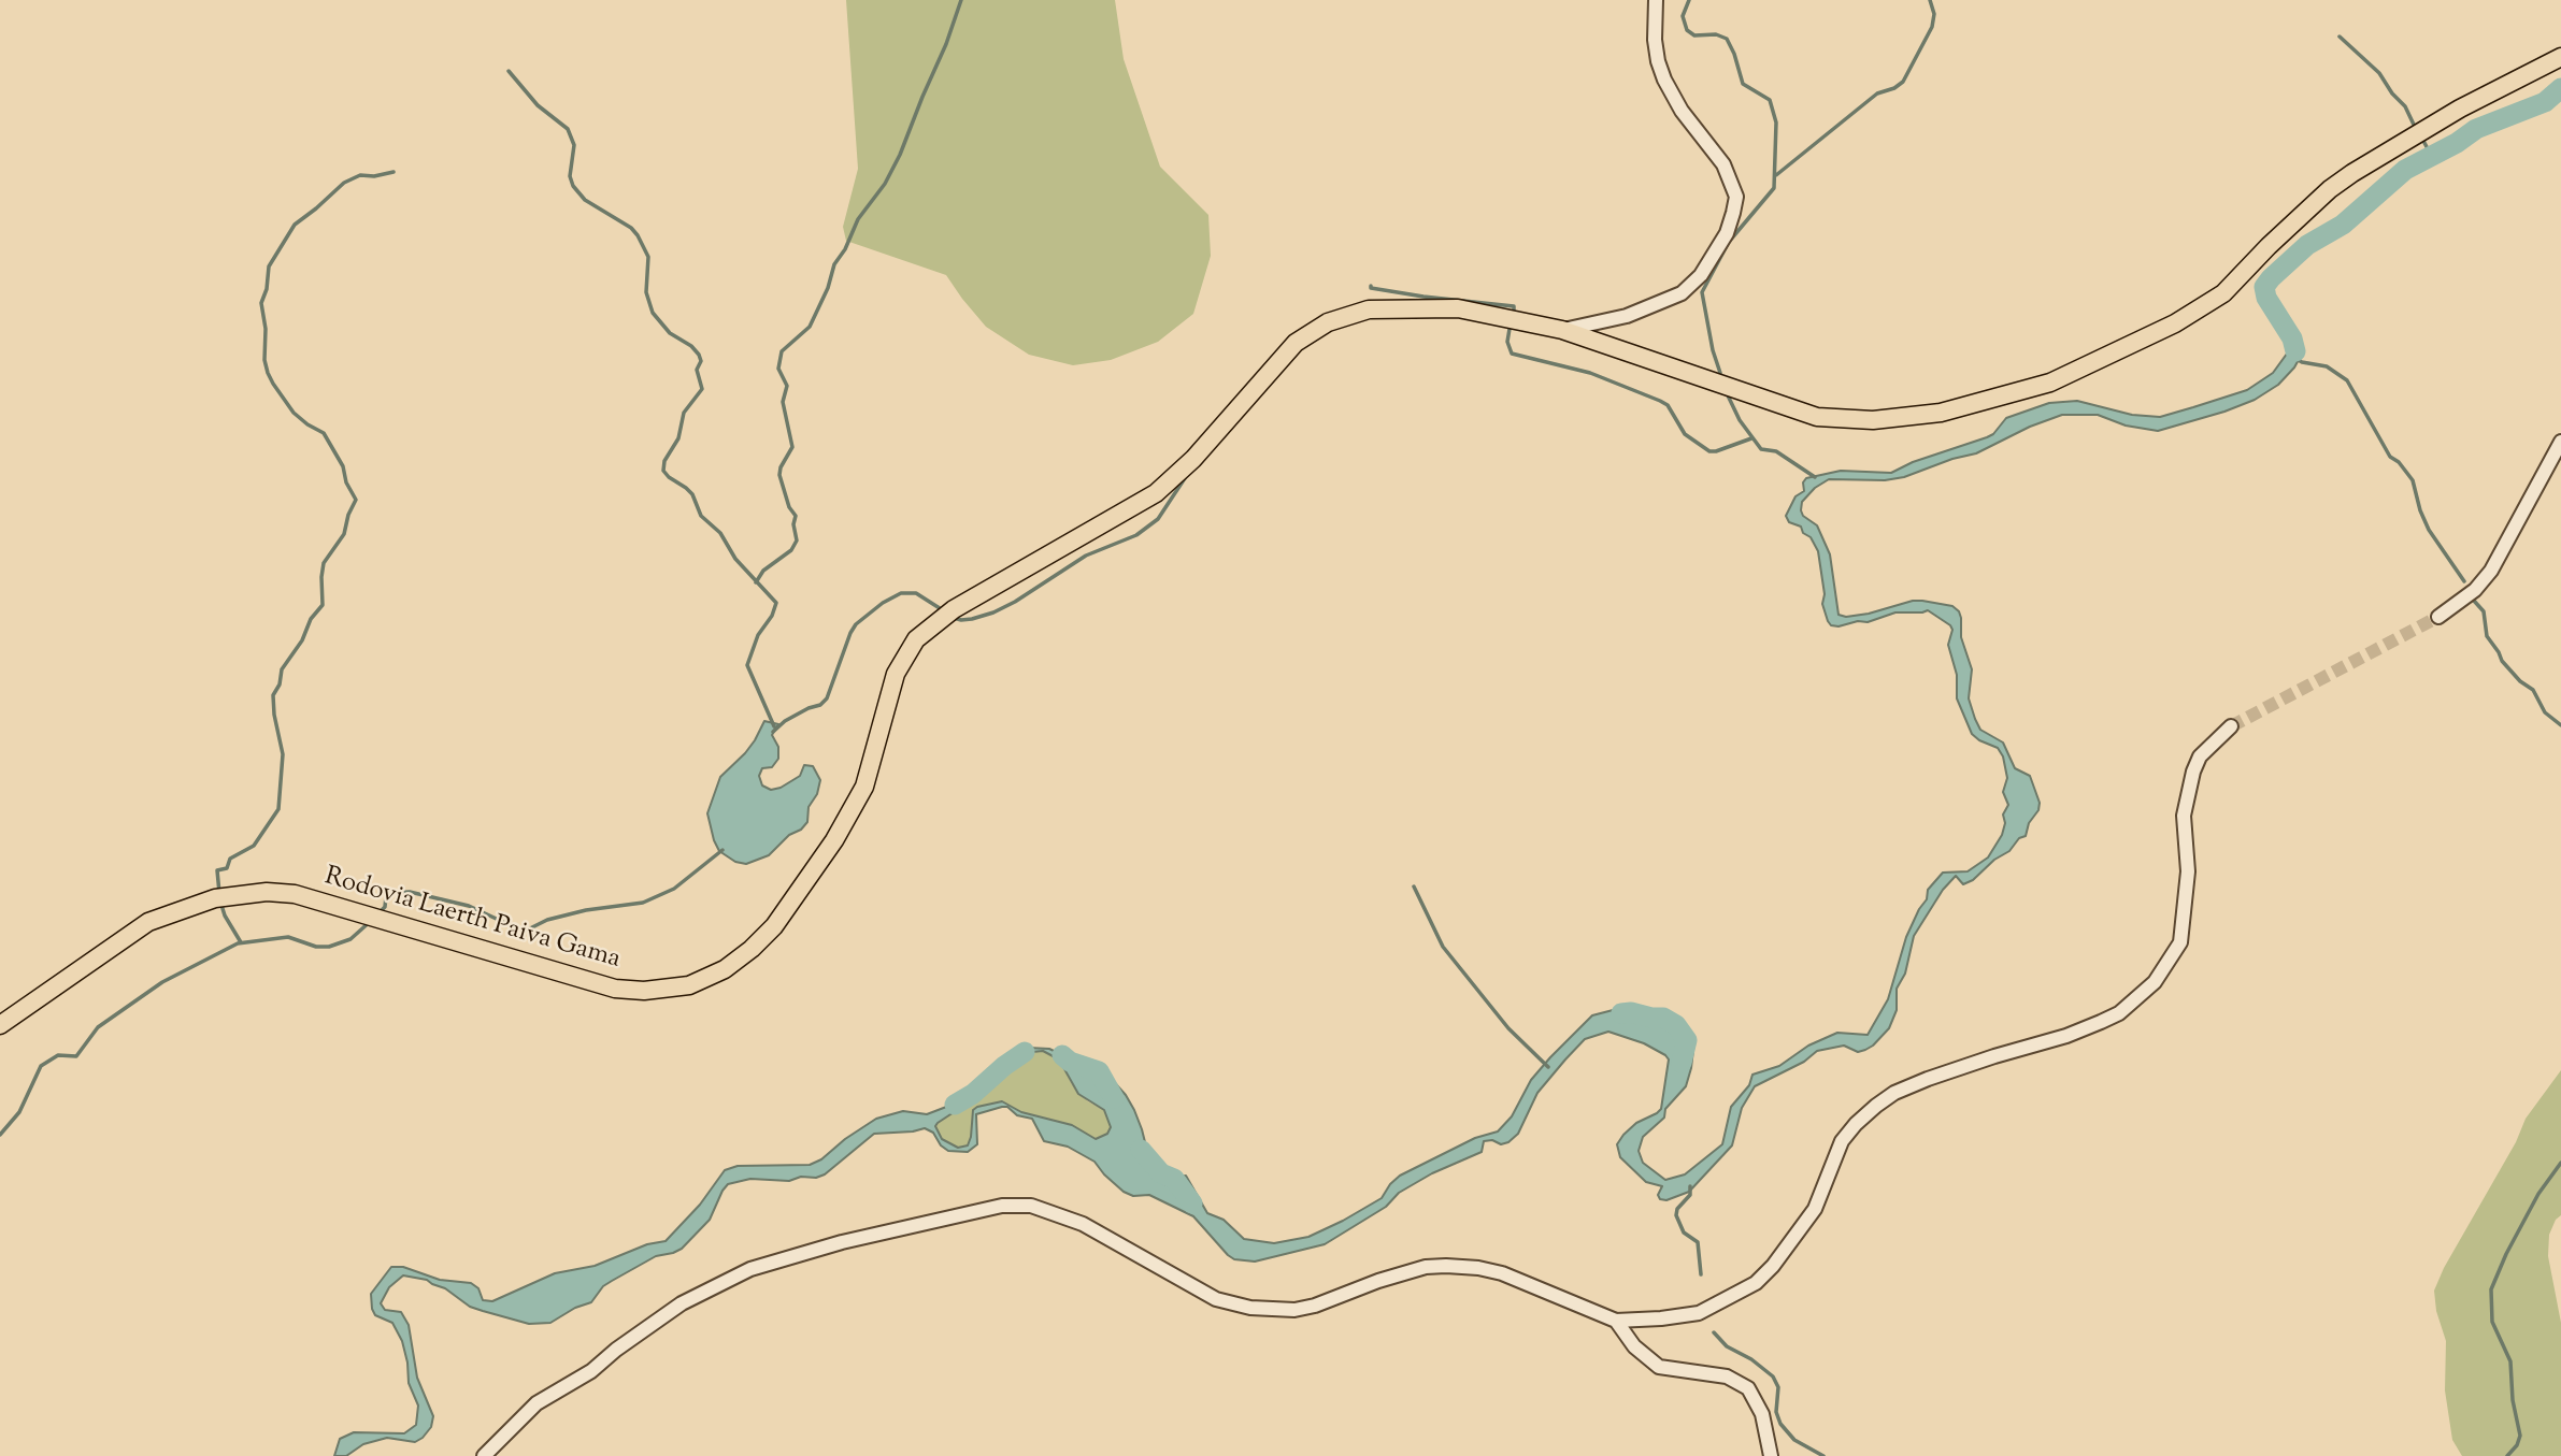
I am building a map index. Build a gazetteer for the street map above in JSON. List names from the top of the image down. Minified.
{"streets":{"main road":["Rodovia Laerth Paiva Gama"]}}
